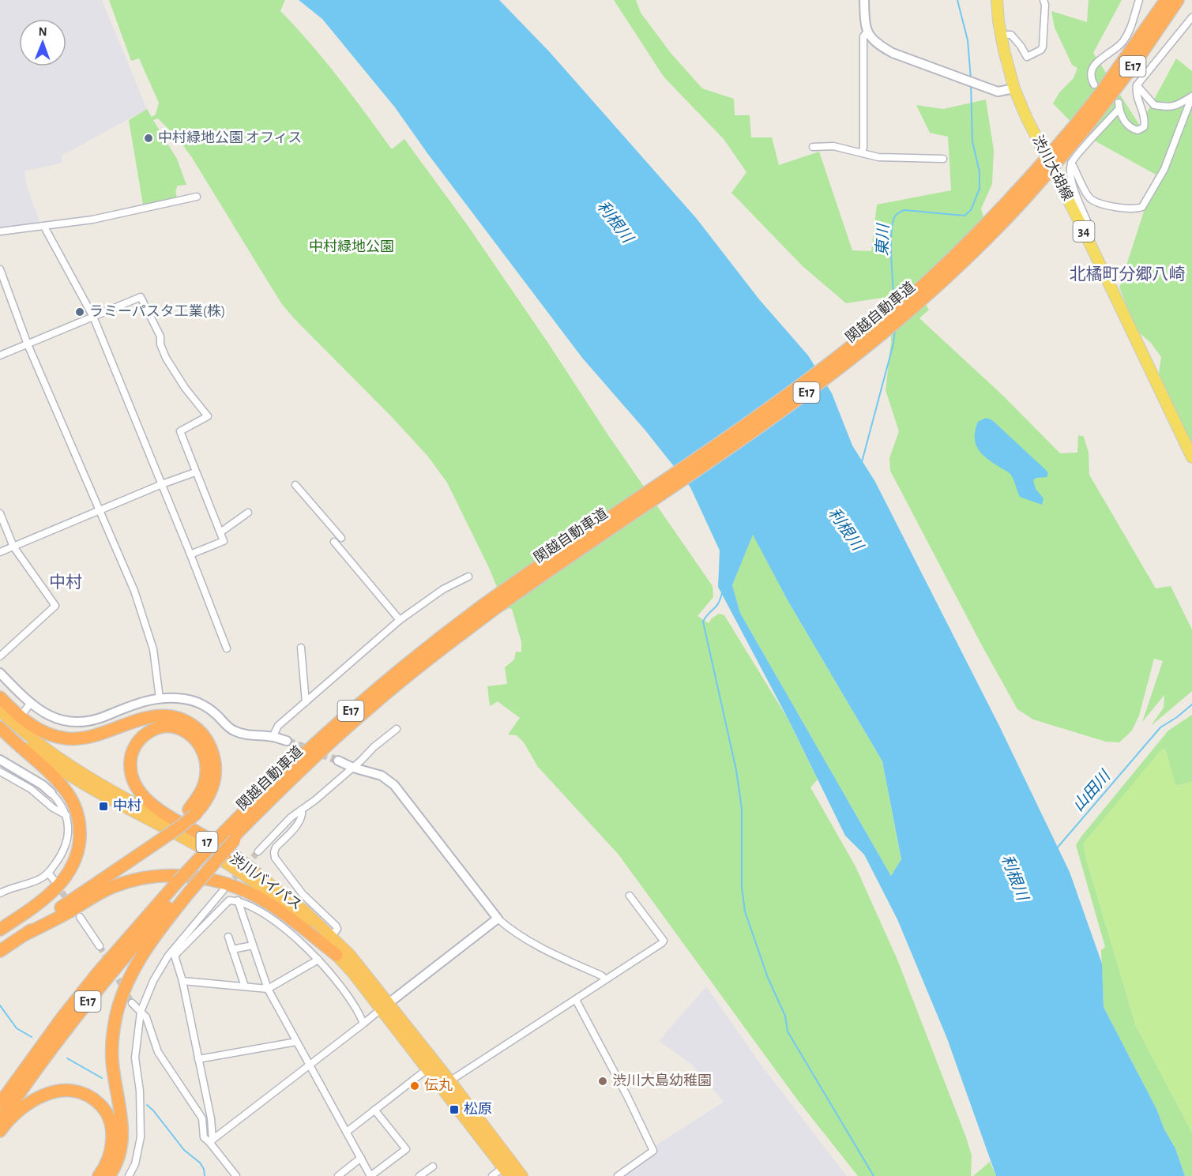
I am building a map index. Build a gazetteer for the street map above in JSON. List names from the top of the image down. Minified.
{"streets":{"highway":["E17","関越自動車道","17","渋川バイパス"],"main road":["渋川大胡線","34"]},"crossings":[["17","渋川バイパス"]],"districts":["北橘町分郷八崎","中村"],"water":["利根川","東川","山田川"],"parks":["中村緑地公園"],"places":{"other":["中村緑地公園 オフィス","ラミーパスタ工業(株)","渋川大島幼稚園","伝丸"],"transit":["中村","松原"]},"north":"top"}
